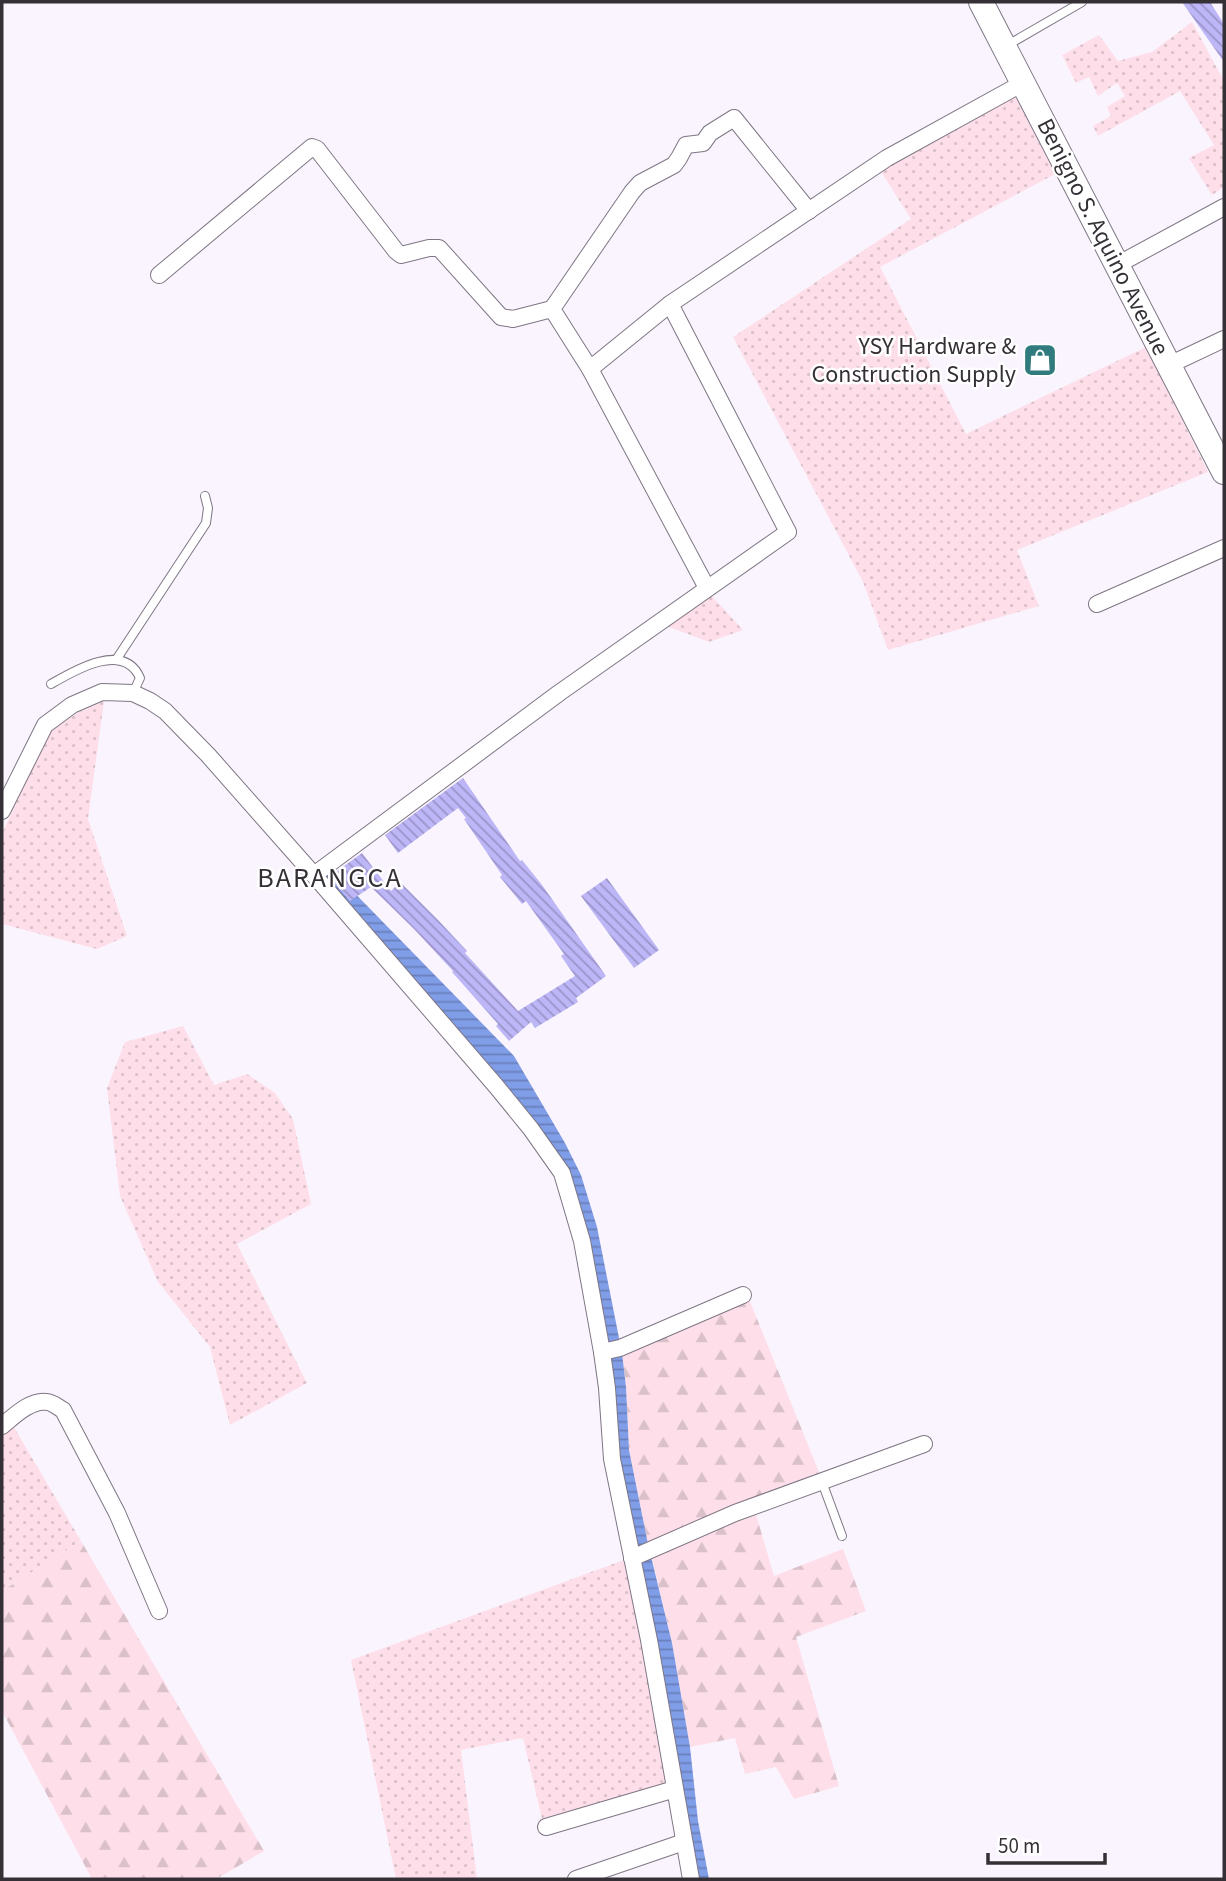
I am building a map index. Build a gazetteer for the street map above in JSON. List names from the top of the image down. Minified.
{"streets":{"main road":["Benigno S. Aquino Avenue"]},"districts":["BARANGCA"],"places":{"shop":["YSY Hardware & Construction Supply"]},"scale_bar":"50 m"}
